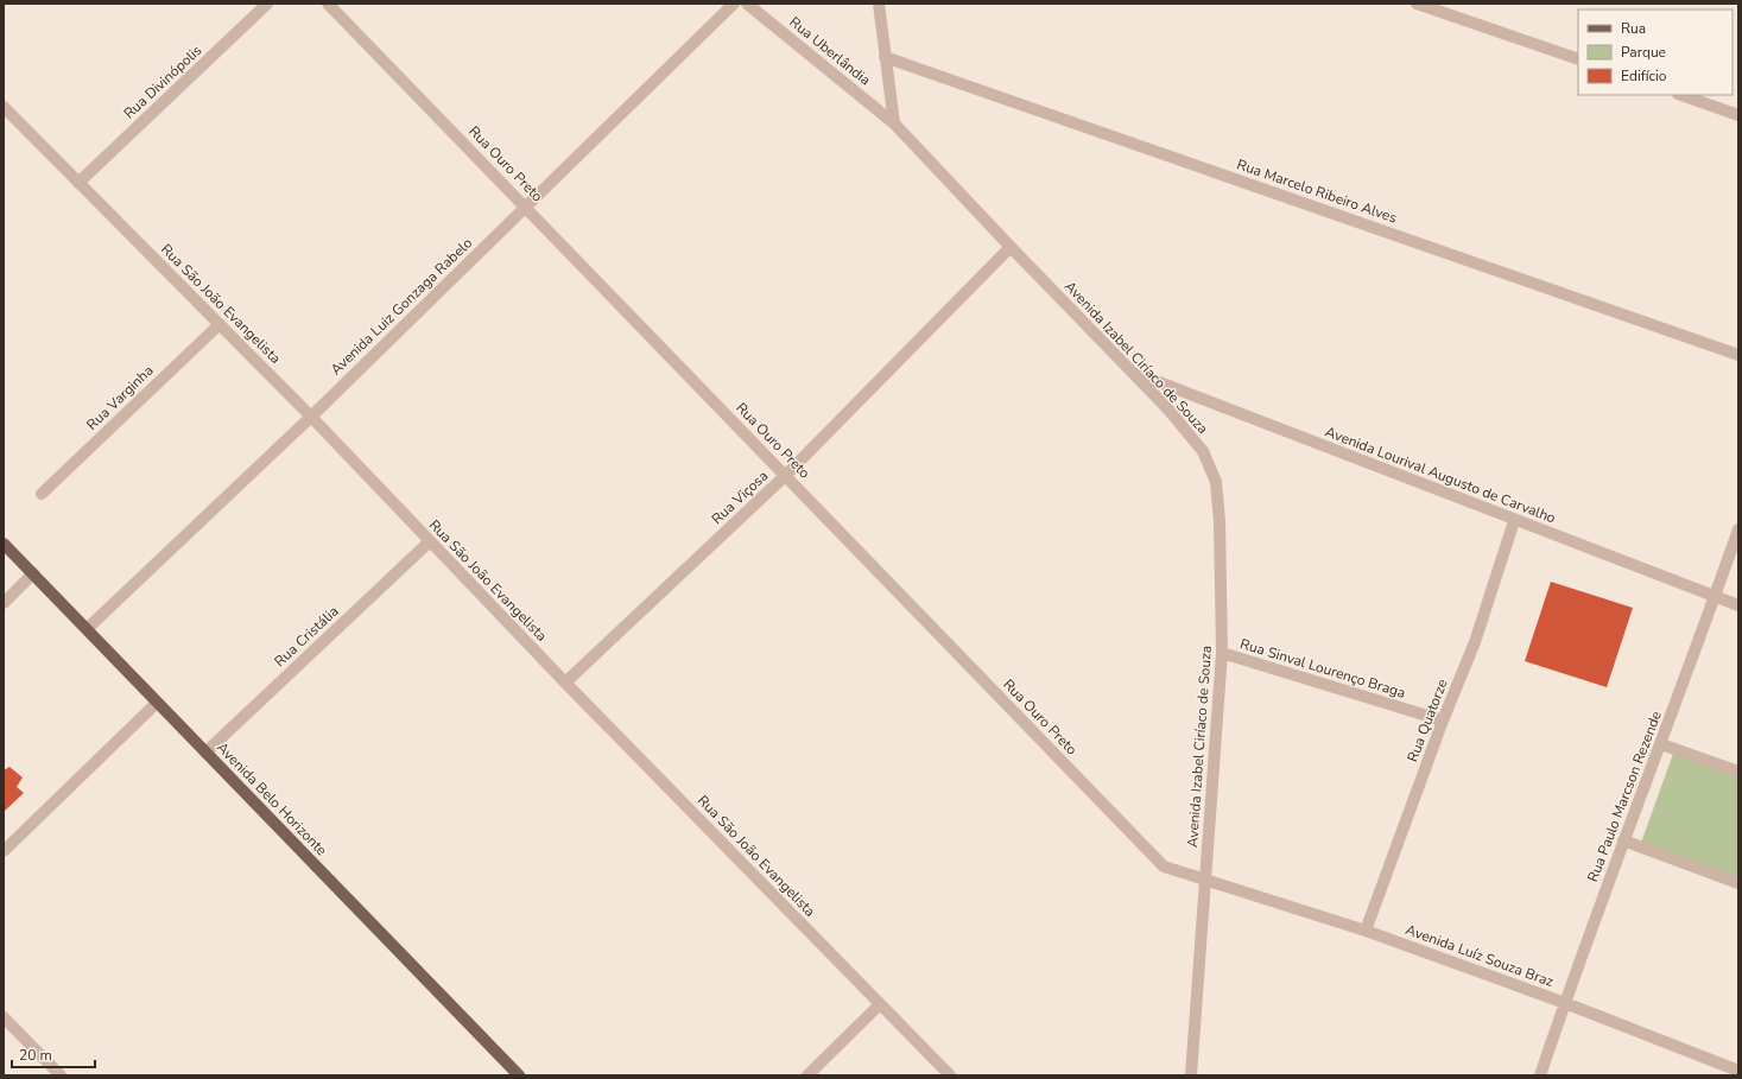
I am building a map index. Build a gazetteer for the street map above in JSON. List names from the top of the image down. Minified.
{"streets":{"main road":["Avenida Belo Horizonte"],"street":["Rua Uberlândia","Rua Divinópolis","Rua Ouro Preto","Rua Marcelo Ribeiro Alves","Rua São João Evangelista","Avenida Luiz Gonzaga Rabelo","Avenida Izabel Ciríaco de Souza","Rua Varginha","Avenida Lourival Augusto de Carvalho","Rua Viçosa","Rua Cristália","Rua Sinval Lourenço Braga","Rua Quatorze","Rua Paulo Marcson Rezende","Avenida Luíz Souza Braz"]},"crossings":[["Rua Uberlândia","Avenida Izabel Ciríaco de Souza"],["Rua Divinópolis","Rua São João Evangelista"],["Rua Ouro Preto","Avenida Luiz Gonzaga Rabelo"],["Rua Ouro Preto","Avenida Izabel Ciríaco de Souza"],["Rua Ouro Preto","Rua Viçosa"],["Rua Ouro Preto","Avenida Luíz Souza Braz"],["Rua São João Evangelista","Avenida Luiz Gonzaga Rabelo"],["Rua São João Evangelista","Rua Varginha"],["Rua São João Evangelista","Rua Viçosa"],["Rua São João Evangelista","Rua Cristália"],["Avenida Luiz Gonzaga Rabelo","Avenida Belo Horizonte"],["Avenida Izabel Ciríaco de Souza","Avenida Lourival Augusto de Carvalho"],["Avenida Izabel Ciríaco de Souza","Rua Viçosa"],["Avenida Izabel Ciríaco de Souza","Rua Sinval Lourenço Braga"],["Avenida Izabel Ciríaco de Souza","Avenida Luíz Souza Braz"],["Avenida Lourival Augusto de Carvalho","Rua Quatorze"],["Avenida Lourival Augusto de Carvalho","Rua Paulo Marcson Rezende"],["Rua Cristália","Avenida Belo Horizonte"],["Rua Sinval Lourenço Braga","Rua Quatorze"],["Rua Quatorze","Avenida Luíz Souza Braz"],["Rua Paulo Marcson Rezende","Avenida Luíz Souza Braz"]],"legend":["Rua","Parque","Edifício"],"scale_bar":"20 m"}
